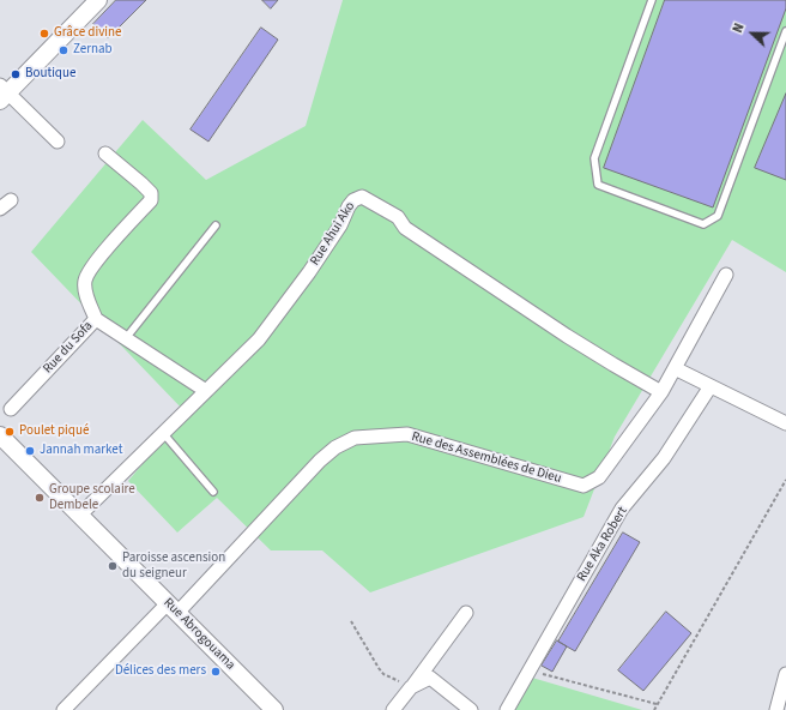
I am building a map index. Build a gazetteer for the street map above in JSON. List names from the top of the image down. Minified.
{"streets":{"street":["Rue Ahui Ako","Rue du Sofa","Rue des Assemblées de Dieu","Rue Aka Robert","Rue Abrogouama"]},"crossings":[["Rue Ahui Ako","Rue du Sofa"],["Rue Ahui Ako","Rue des Assemblées de Dieu"],["Rue Ahui Ako","Rue Abrogouama"],["Rue des Assemblées de Dieu","Rue Abrogouama"]],"places":["Grâce divine","Zernab","Boutique","Poulet piqué","Jannah market","Groupe scolaire Dembele","Paroisse ascension du seigneur","Délices des mers"],"north":"left"}
